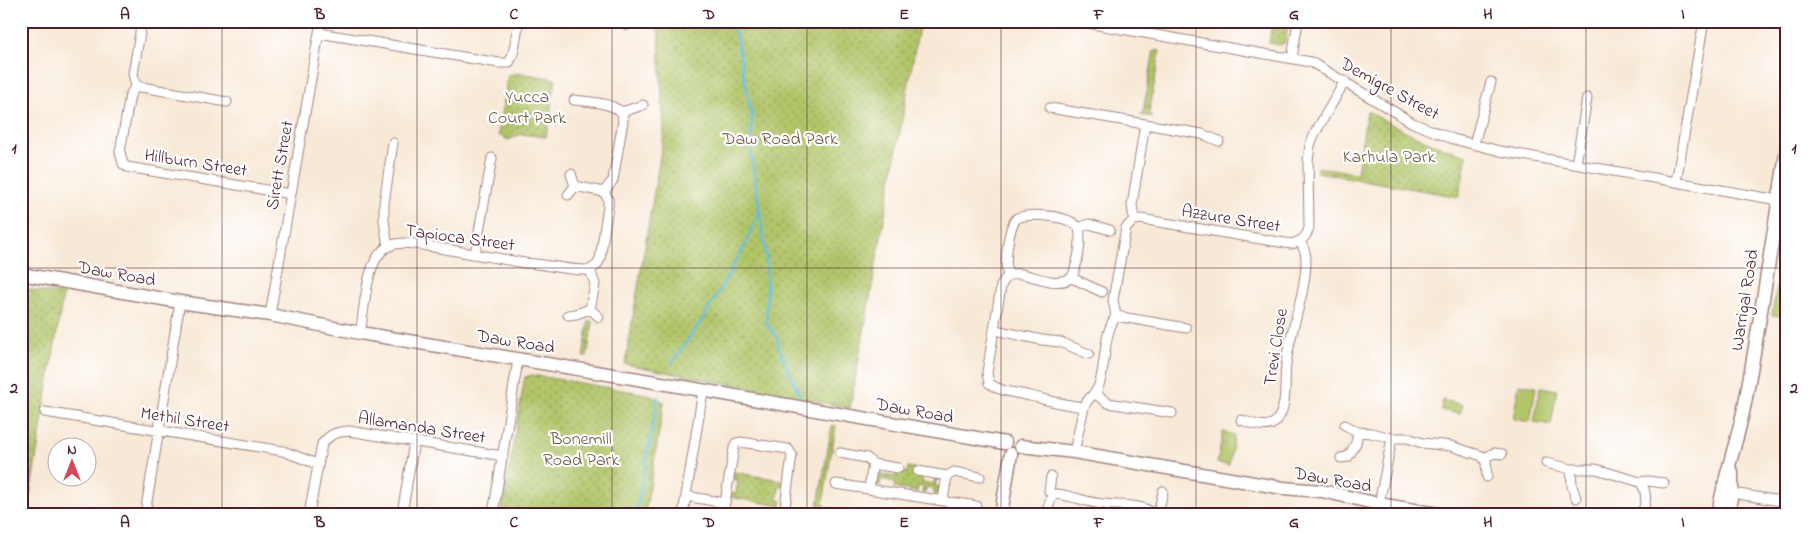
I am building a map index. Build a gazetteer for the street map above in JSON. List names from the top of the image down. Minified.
{"streets":{"street":["Demigre Street","Hillburn Street","Sirett Street","Azzure Street","Tapioca Street","Daw Road","Warrigal Road","Trevi Close","Methil Street","Allamanda Street"]},"crossings":[["Demigre Street","Azzure Street"],["Demigre Street","Warrigal Road"],["Hillburn Street","Sirett Street"],["Sirett Street","Daw Road"],["Azzure Street","Trevi Close"],["Tapioca Street","Daw Road"],["Methil Street","Allamanda Street"]],"parks":["Yucca Court Park","Daw Road Park","Karhula Park","Bonemill Road Park"],"north":"top","grid":{"columns":["A","B","C","D","E","F","G","H","I"],"rows":["1","2"]}}
